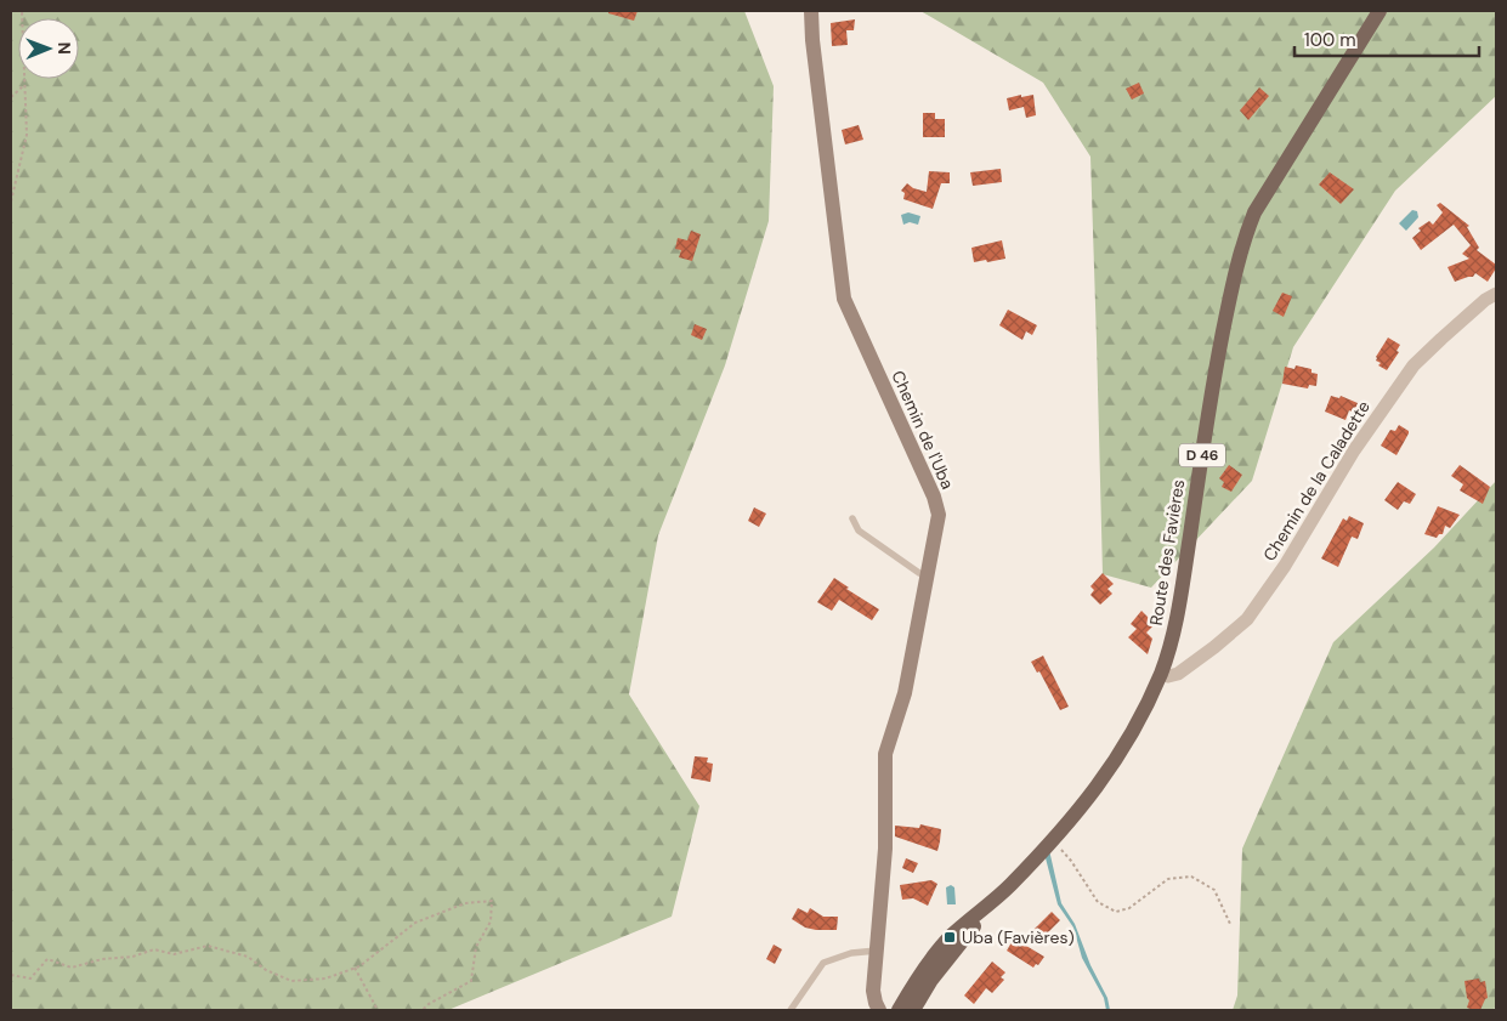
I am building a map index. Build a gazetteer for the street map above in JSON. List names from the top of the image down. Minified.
{"streets":{"main road":["D 46","Route des Favières"],"street":["Chemin de l'Uba","Chemin de la Caladette"]},"crossings":[["D 46","Route des Favières"],["Chemin de la Caladette","Route des Favières"]],"places":{"transit":["Uba (Favières)"]},"scale_bar":"100 m","north":"right"}
